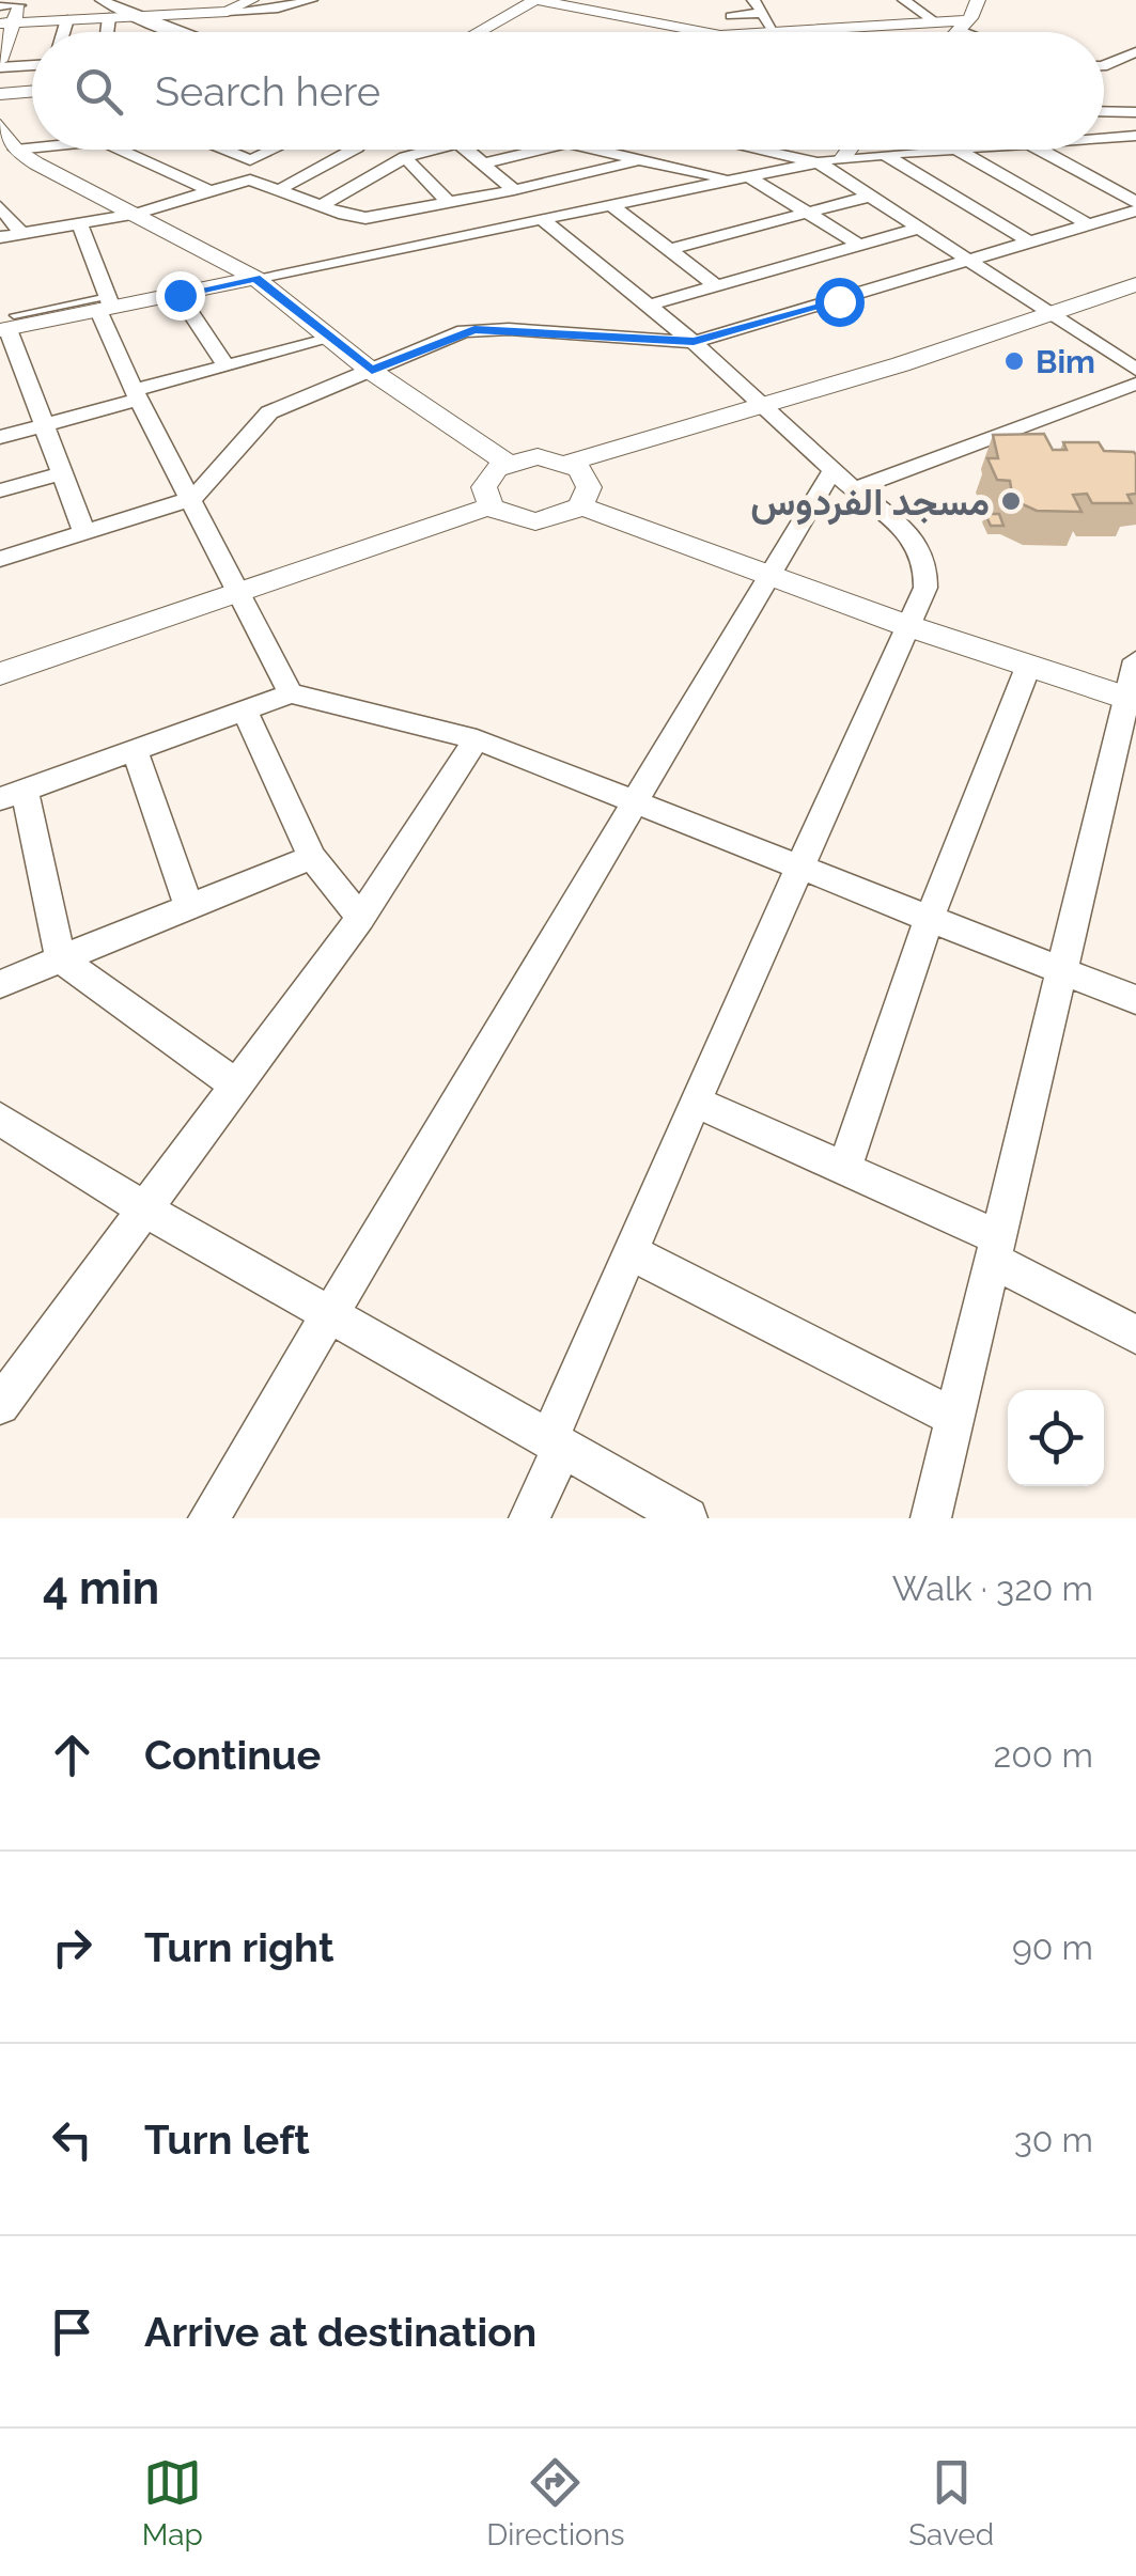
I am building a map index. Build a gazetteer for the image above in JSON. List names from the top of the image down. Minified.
{"places":["Bim","مسجد الفردوس"],"page":{"search":"Search here","heading":["4 min","Walk · 320 m"],"list":[["Continue","200 m"],["Turn right","90 m"],["Turn left","30 m"],"Arrive at destination"],"nav":["Map","Directions","Saved"]}}
